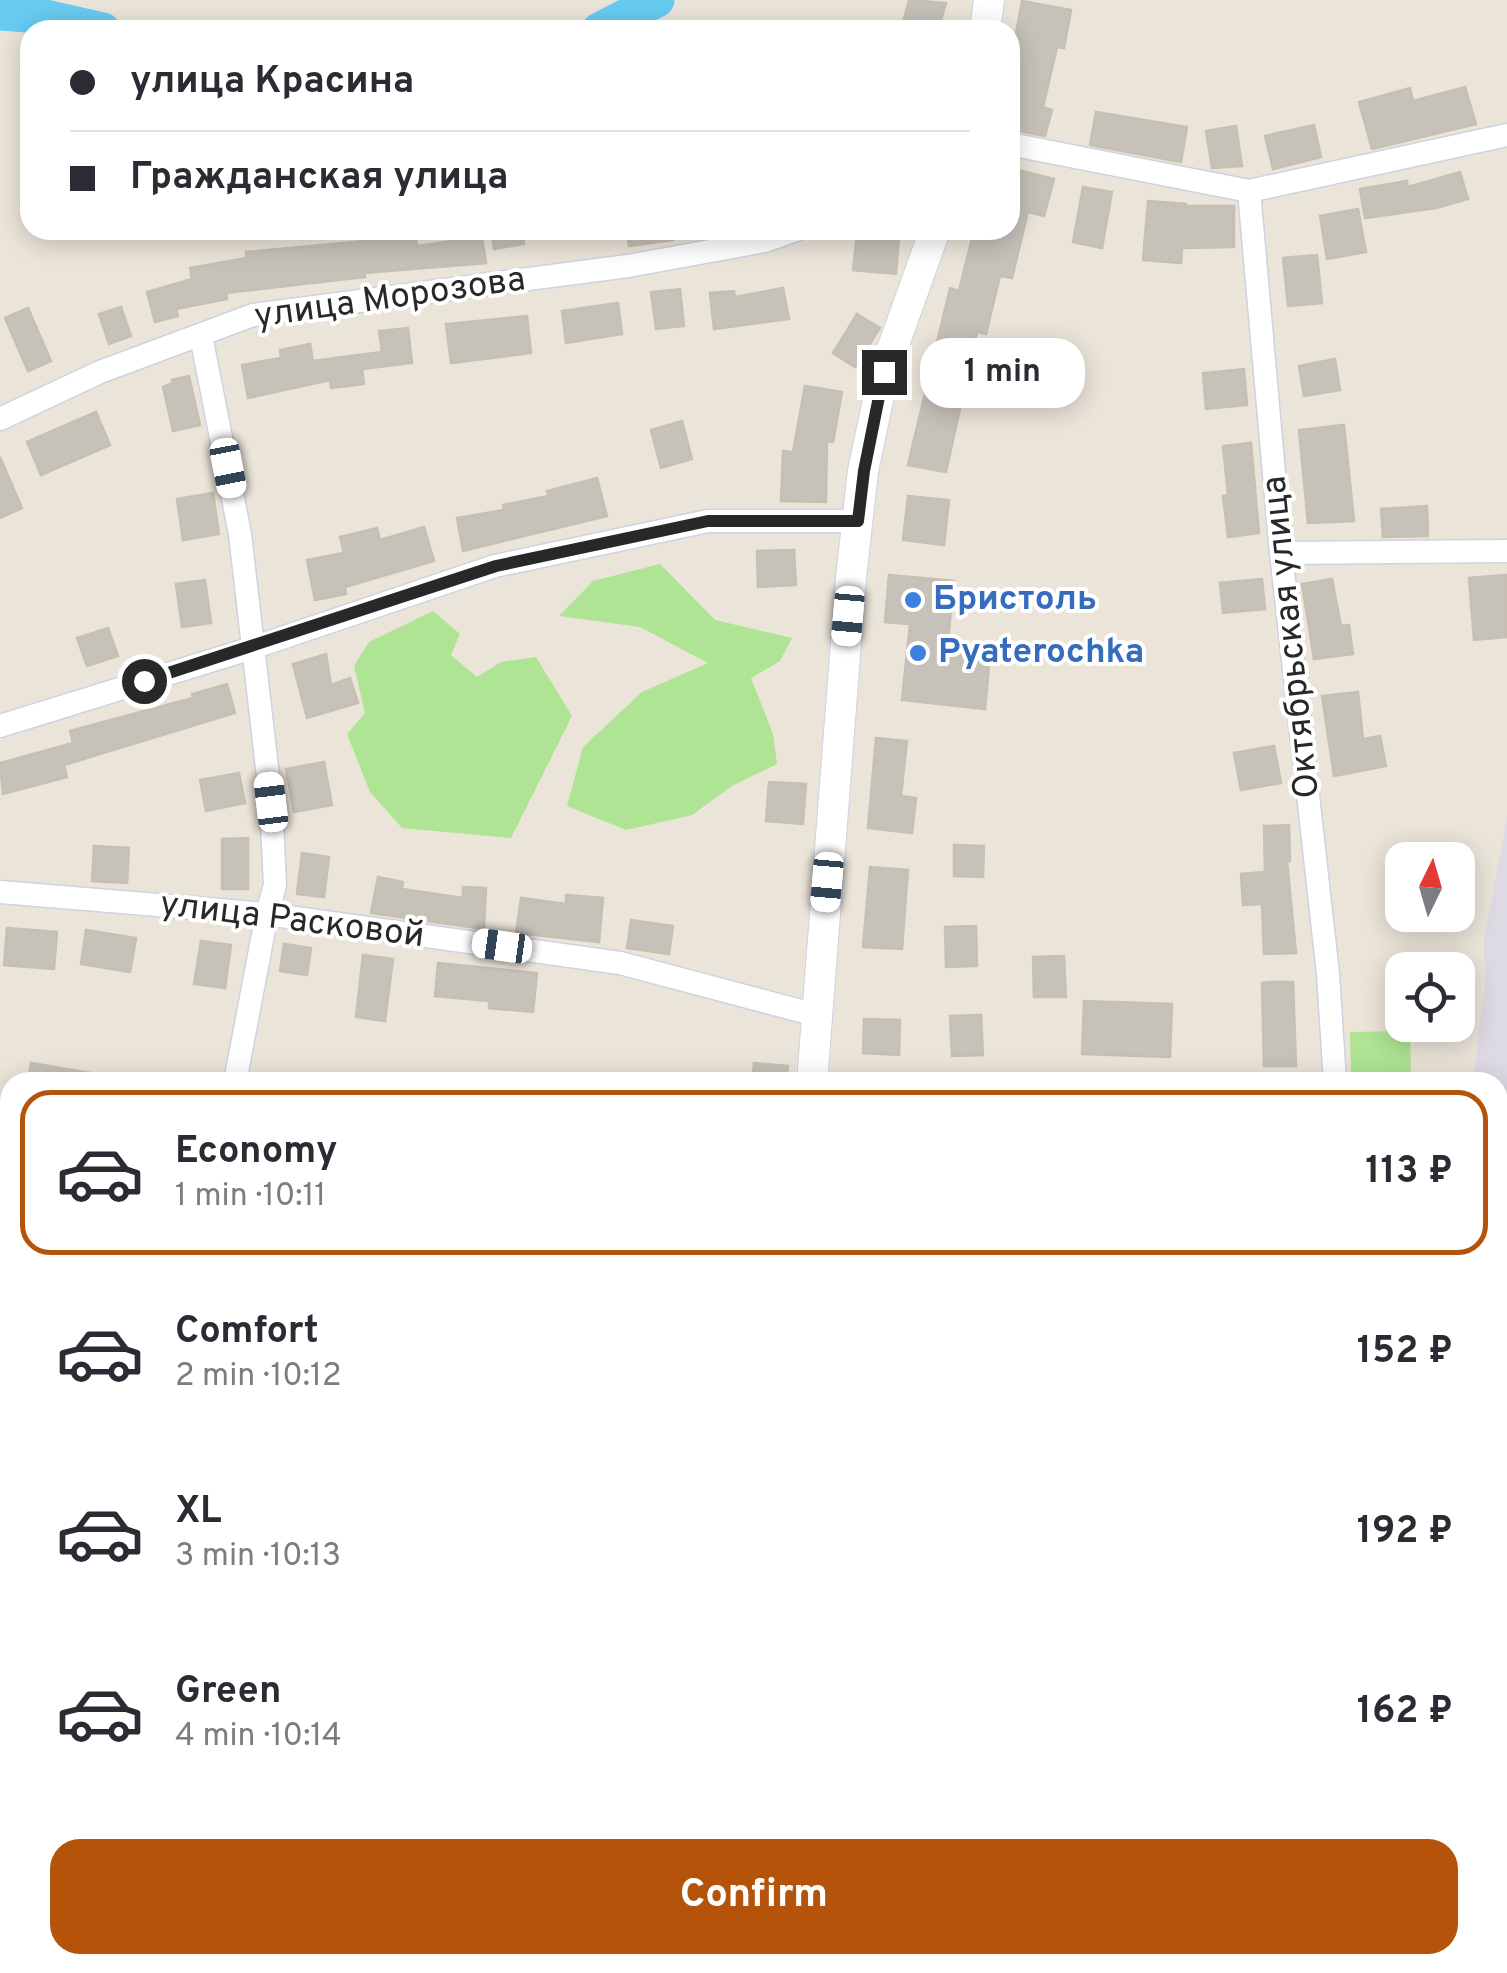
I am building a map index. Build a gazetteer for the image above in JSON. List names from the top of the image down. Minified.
{"streets":{"street":["улица Морозова","Октябрьская улица","улица Расковой"]},"places":["Бристоль","Pyaterochka"],"north":"top","page":{"banner":["улица Красина","Гражданская улица"],"bubble":"1 min","list":[{"name":"Economy","note":"1 min · 10:11","value":"113 ₽"},{"name":"Comfort","note":"2 min · 10:12","value":"152 ₽"},{"name":"XL","note":"3 min · 10:13","value":"192 ₽"},{"name":"Green","note":"4 min · 10:14","value":"162 ₽"}],"buttons":"Confirm"}}
